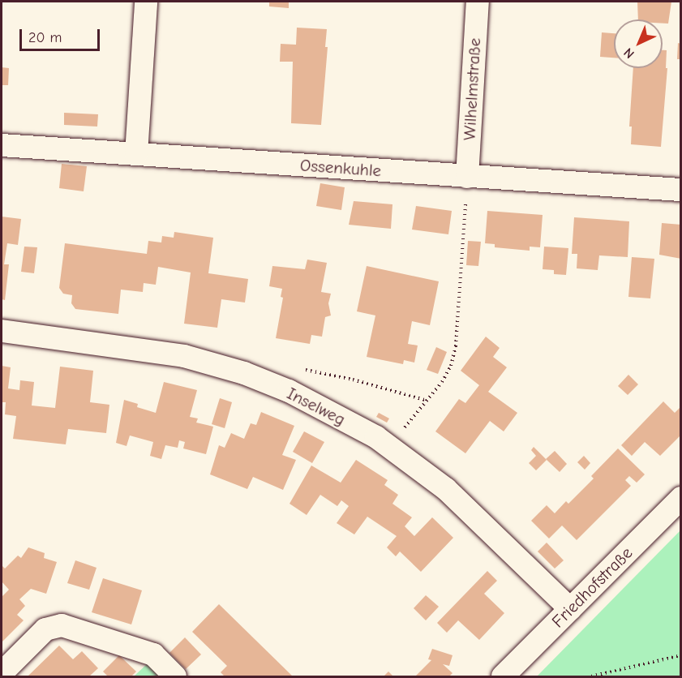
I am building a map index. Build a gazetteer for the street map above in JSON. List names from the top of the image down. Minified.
{"streets":{"street":["Wilhelmstraße","Ossenkuhle","Inselweg","Friedhofstraße"]},"crossings":[["Wilhelmstraße","Ossenkuhle"],["Inselweg","Friedhofstraße"]],"scale_bar":"20 m","north":"bottom left"}
